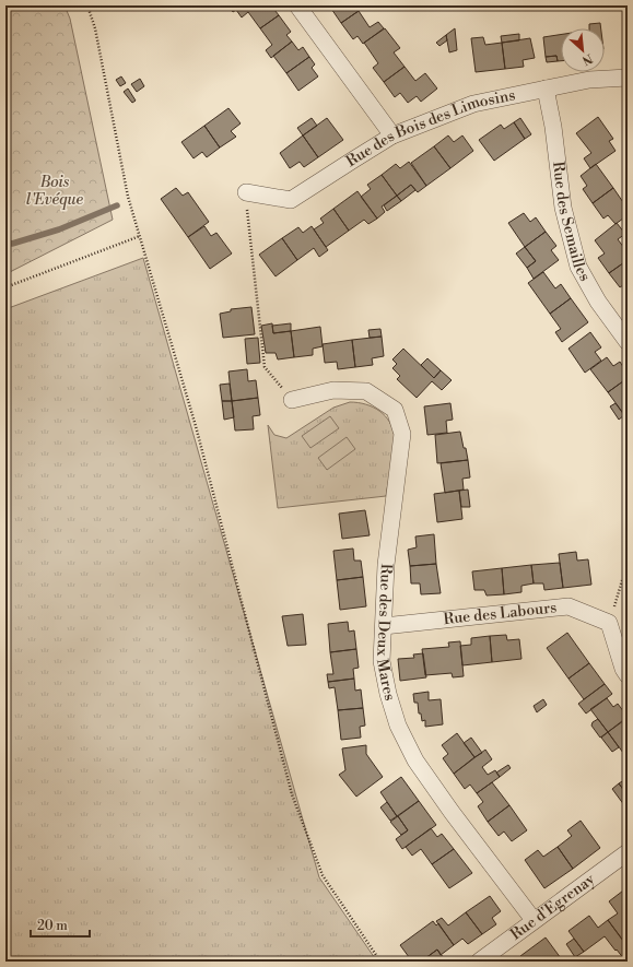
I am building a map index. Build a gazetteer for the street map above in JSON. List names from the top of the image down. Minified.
{"streets":{"street":["Rue des Bois des Limosins","Rue des Semailles","Rue des Labours","Rue des Deux Mares","Rue d'Egrenay"]},"crossings":[["Rue des Bois des Limosins","Rue des Semailles"],["Rue des Labours","Rue des Deux Mares"],["Rue des Deux Mares","Rue d'Egrenay"]],"parks":["Bois l'Evéque"],"scale_bar":"20 m","north":"bottom right"}
